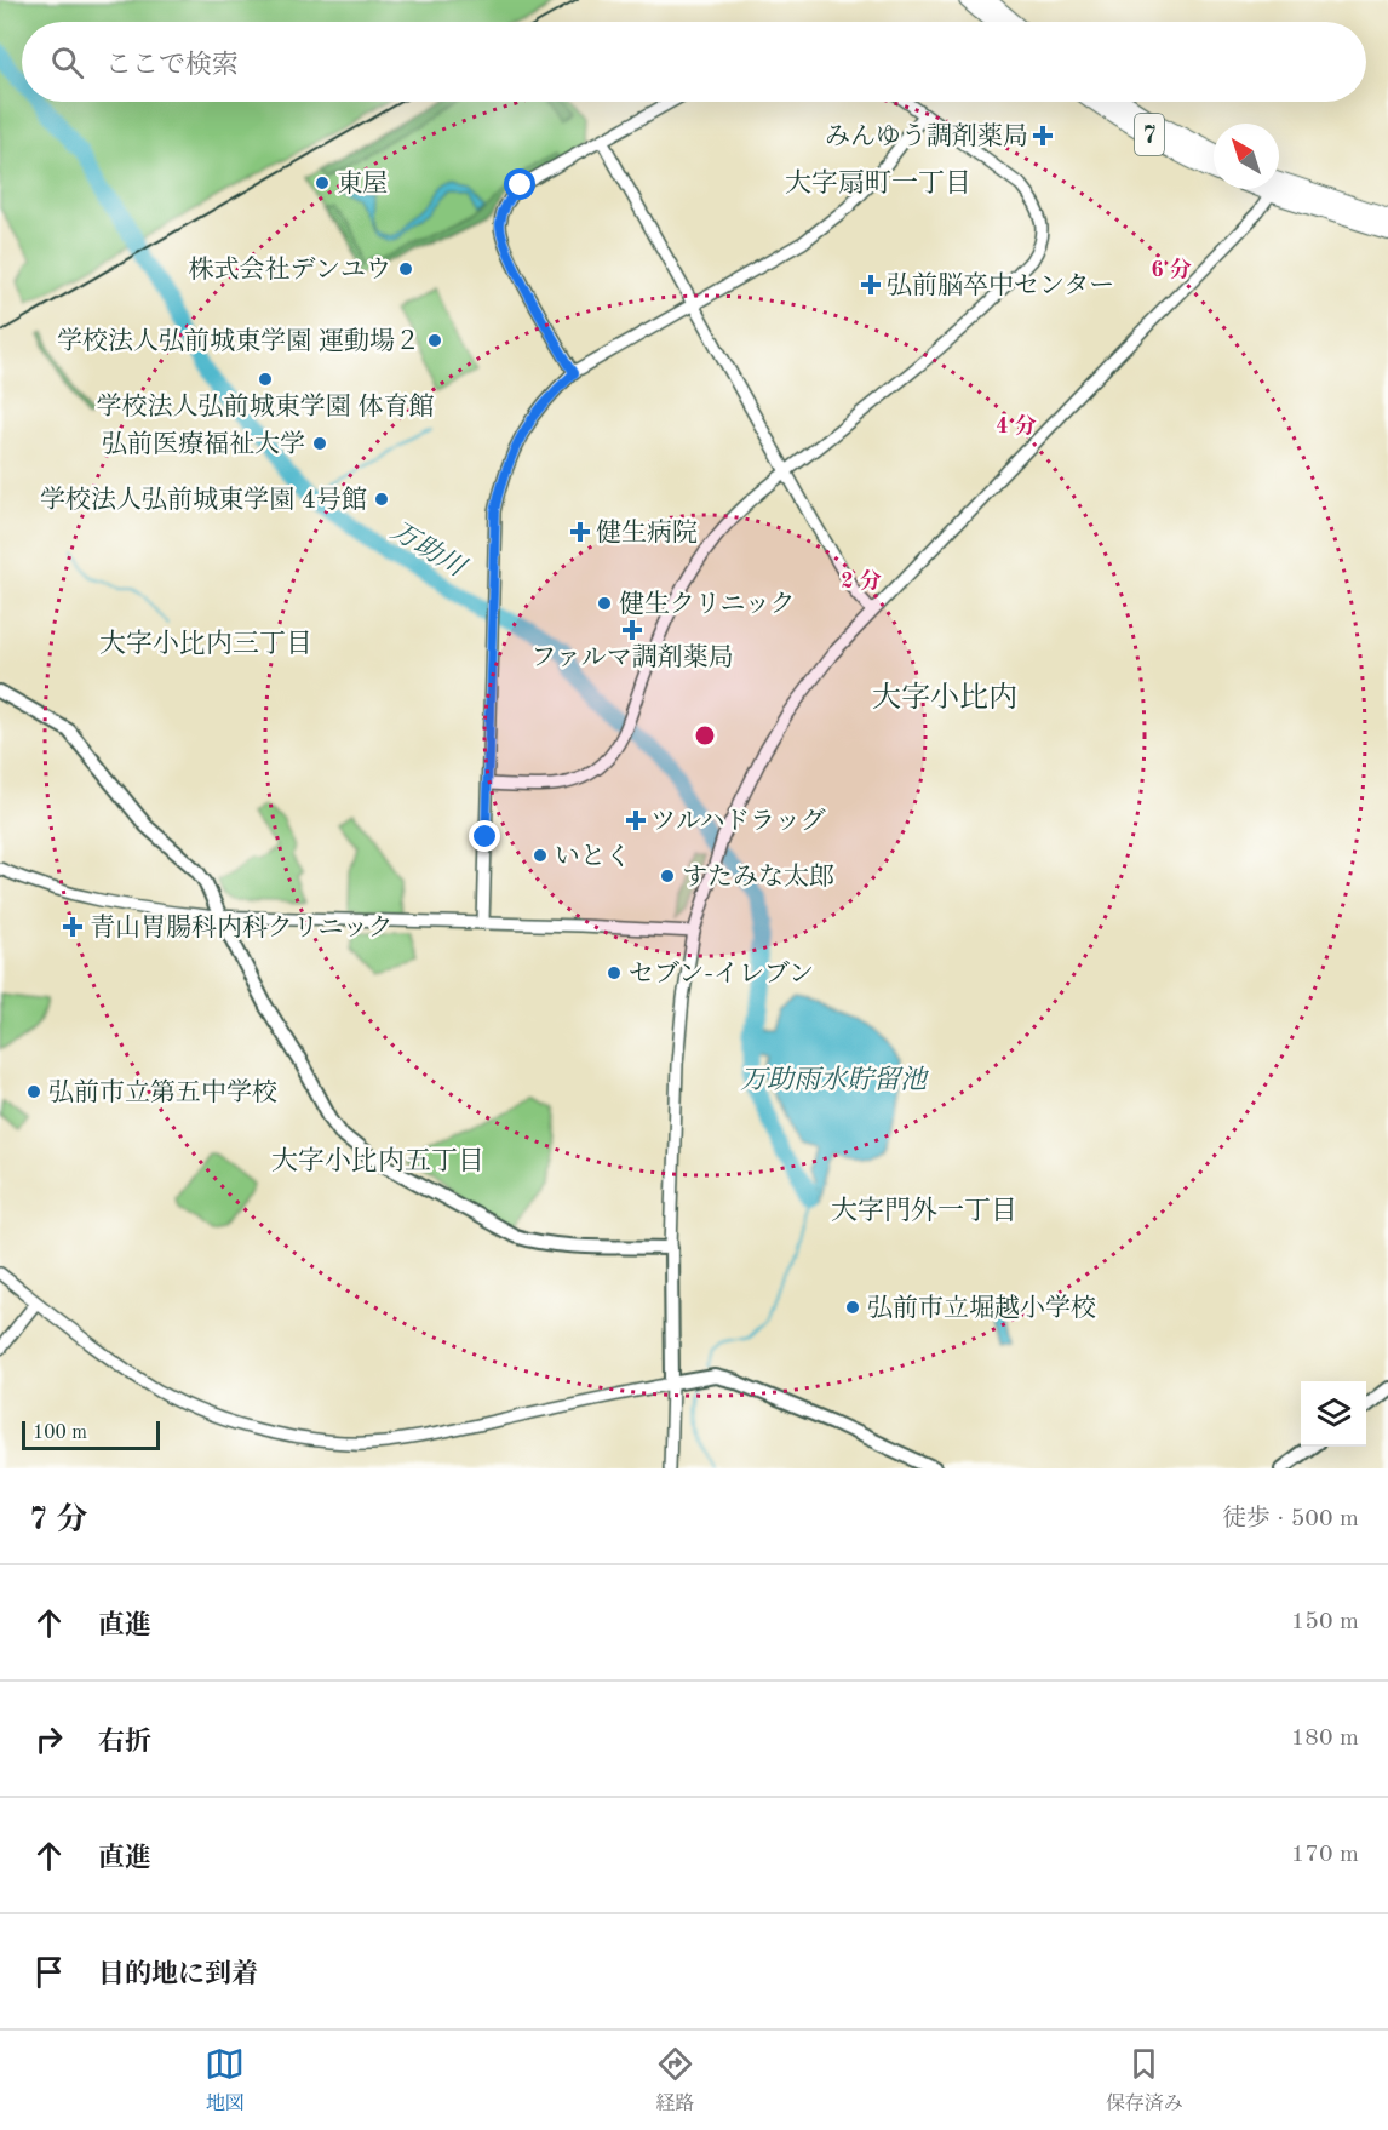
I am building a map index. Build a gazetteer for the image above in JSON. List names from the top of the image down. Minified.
{"streets":{"highway":["7"]},"districts":["大字扇町一丁目","大字小比内三丁目","大字小比内","大字小比内五丁目","大字門外一丁目"],"water":["万助川","万助雨水貯留池"],"places":{"health":["みんゆう調剤薬局","弘前脳卒中センター","健生病院","ファルマ調剤薬局","ツルハドラッグ","青山胃腸科内科クリニック"],"other":["東屋","株式会社デンユウ","学校法人弘前城東学園 運動場２","学校法人弘前城東学園 体育館","弘前医療福祉大学","学校法人弘前城東学園 4号館","健生クリニック","いとく","すたみな太郎","セブン-イレブン","弘前市立第五中学校","弘前市立堀越小学校"]},"scale_bar":"100 m","north":"top left","page":{"search":"ここで検索","scale":"100 m","heading":["7 分","徒歩 · 500 m"],"list":[["直進","150 m"],["右折","180 m"],["直進","170 m"],"目的地に到着"],"nav":["地図","経路","保存済み"]},"rings":["6 分","4 分","2 分"]}
